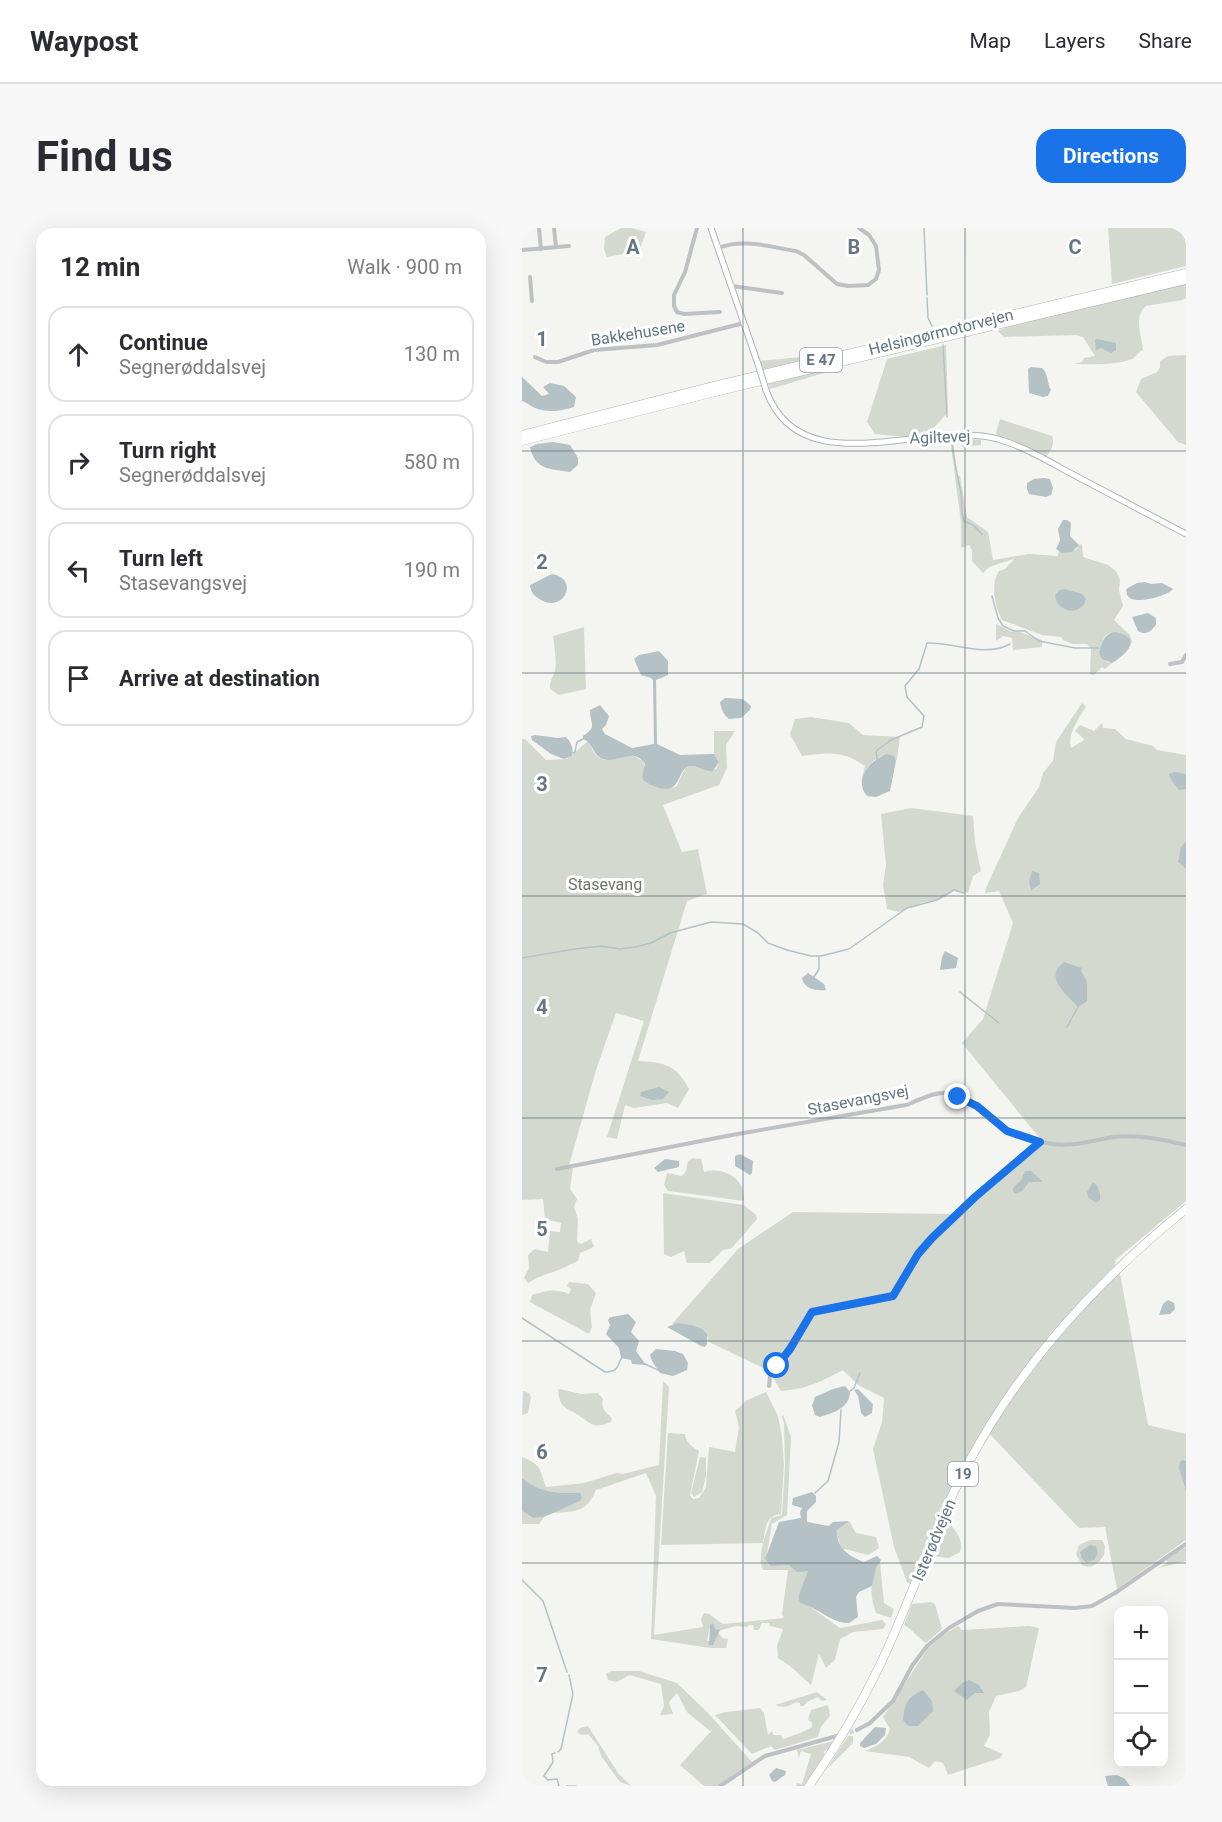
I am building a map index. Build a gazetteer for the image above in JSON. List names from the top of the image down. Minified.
{"streets":{"highway":["Helsingørmotorvejen","E 47","19","Isterødvejen"],"street":["Bakkehusene","Agiltevej","Stasevangsvej"]},"crossings":[["Bakkehusene","Agiltevej"]],"parks":["Stasevang"],"page":{"header":"Waypost","nav":["Map","Layers","Share"],"buttons":"Directions","title":"Find us","heading":["12 min","Walk · 900 m"],"list":[["Continue","Segnerøddalsvej","130 m"],["Turn right","Segnerøddalsvej","580 m"],["Turn left","Stasevangsvej","190 m"],"Arrive at destination"],"map_buttons":["+","−"]},"grid":{"columns":["A","B","C"],"rows":["1","2","3","4","5","6","7"]}}
